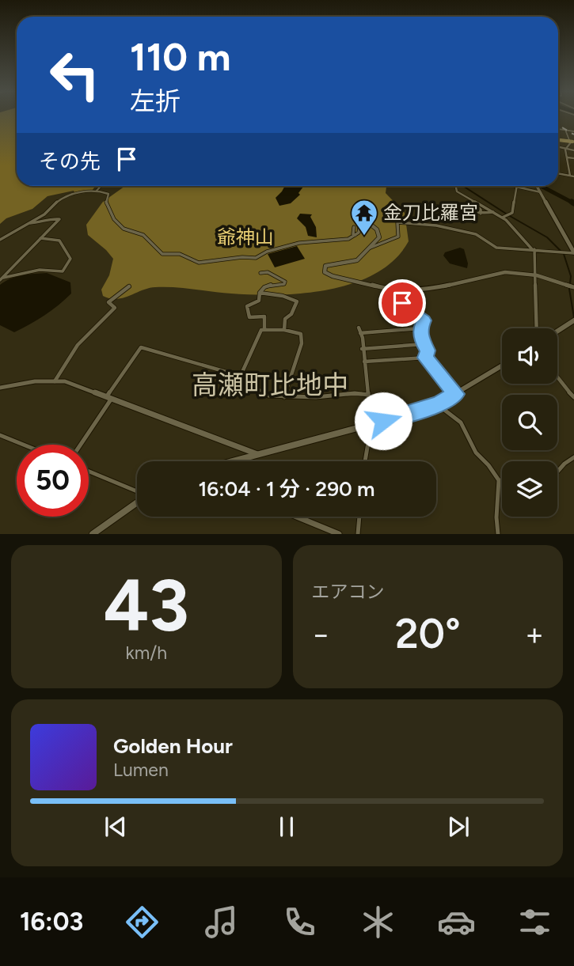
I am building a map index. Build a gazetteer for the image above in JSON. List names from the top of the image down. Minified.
{"districts":["高瀬町比地中"],"parks":["爺神山"],"places":{"temple":["金刀比羅宮"]},"page":{"turn":["110 m","左折"],"then":"その先","limit":"50","trip":"16:04 · 1 分 · 290 m","tile":[["43","km/h"],"エアコン"],"heat":["−","20°","+"],"song":["Golden Hour","Lumen"],"tabs":"16:03"}}
